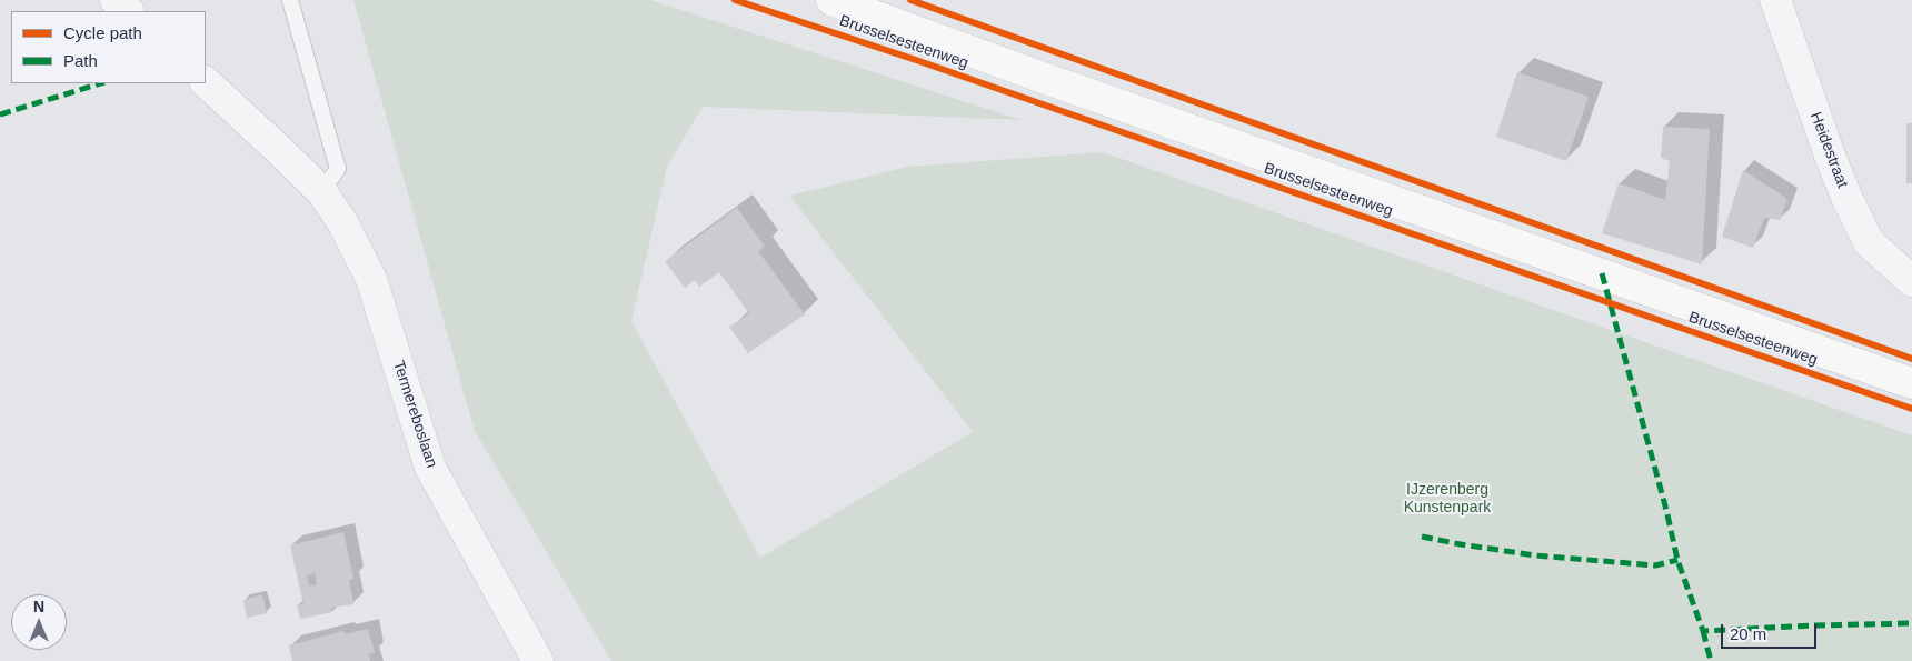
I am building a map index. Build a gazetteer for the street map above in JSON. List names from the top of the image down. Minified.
{"streets":{"main road":["Brusselsesteenweg"],"street":["Heidestraat","Termereboslaan"]},"parks":["IJzerenberg Kunstenpark"],"legend":["Cycle path","Path"],"scale_bar":"20 m","north":"top"}
